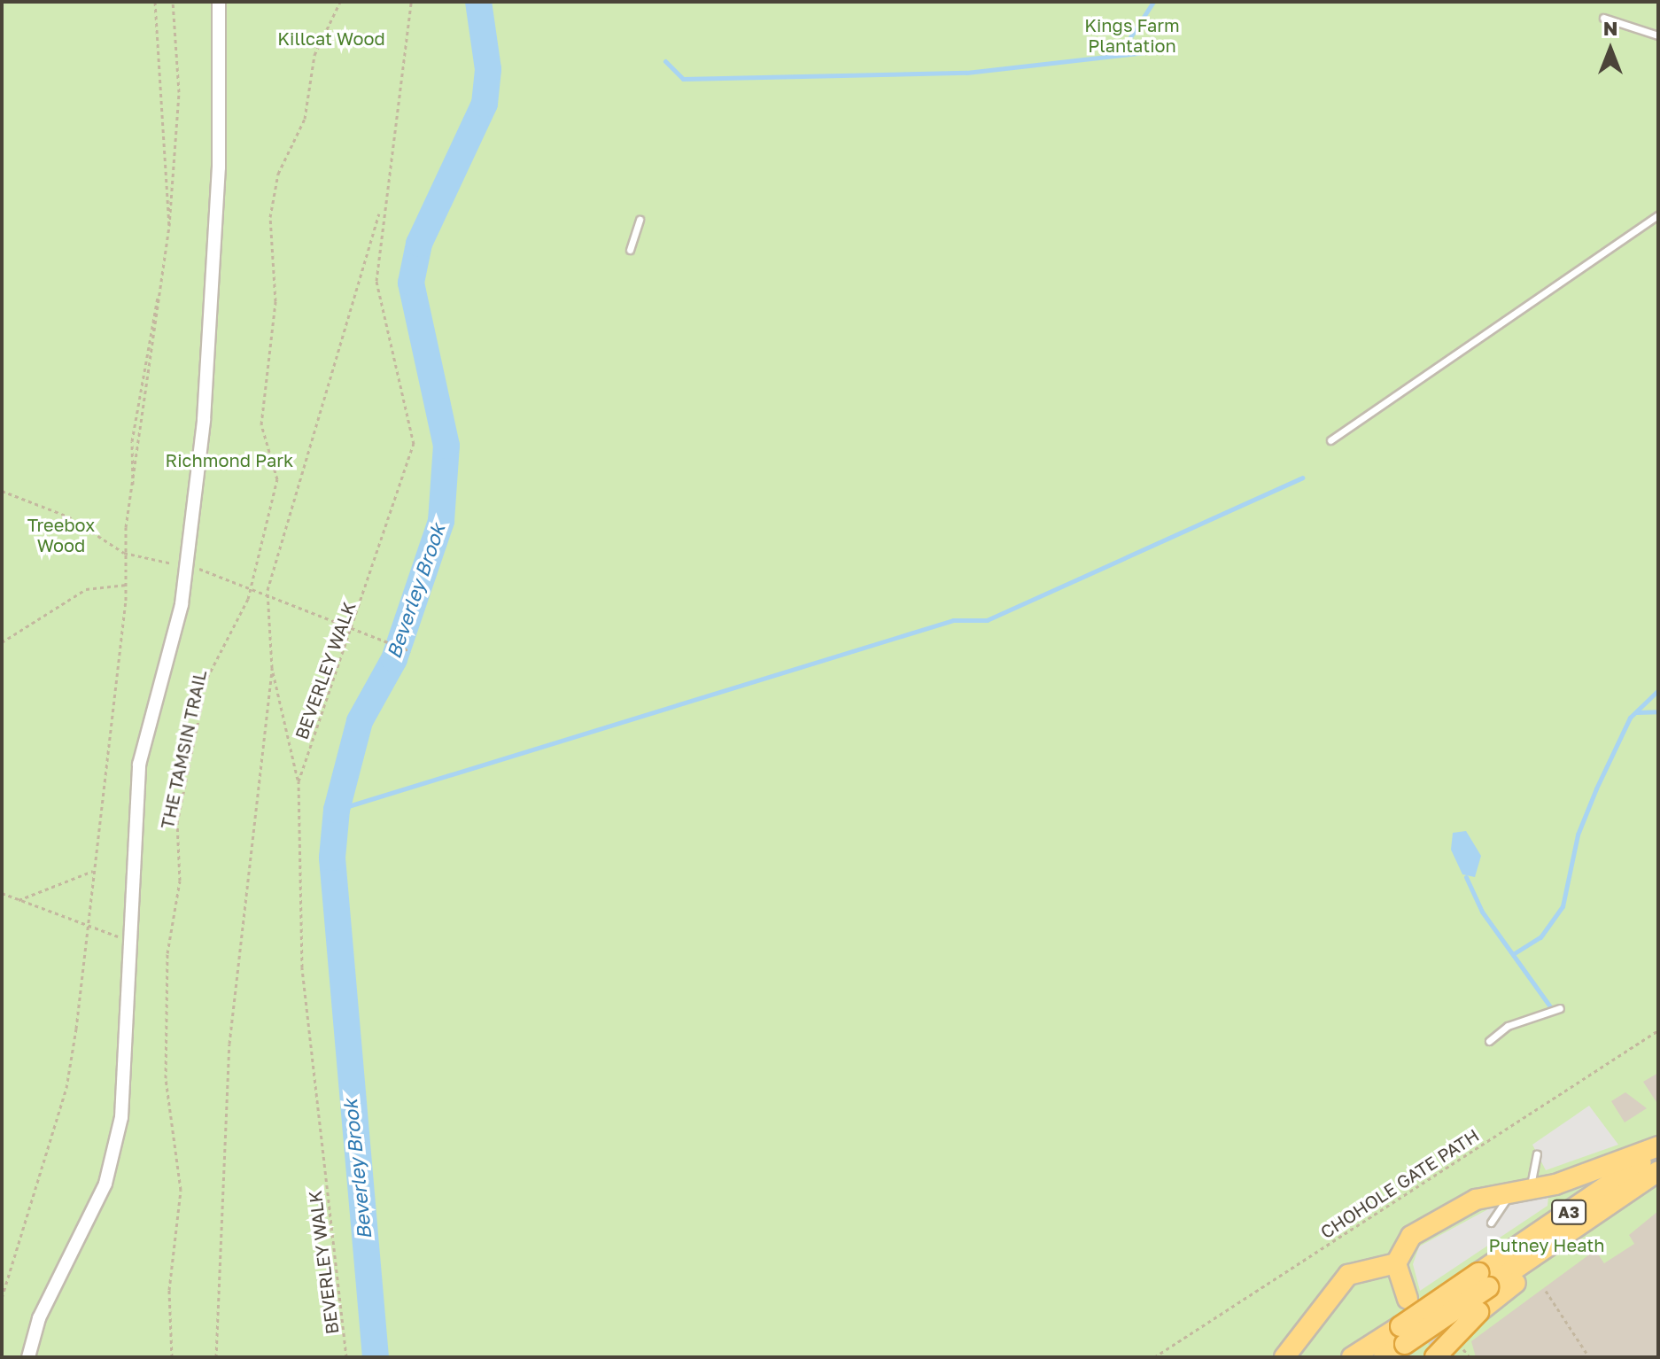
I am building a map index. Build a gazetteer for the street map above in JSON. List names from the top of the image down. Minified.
{"streets":{"highway":["A3"],"path":["BEVERLEY WALK","THE TAMSIN TRAIL","CHOHOLE GATE PATH"]},"water":["Beverley Brook"],"parks":["Kings Farm Plantation","Killcat Wood","Richmond Park","Treebox Wood","Putney Heath"],"north":"top"}
